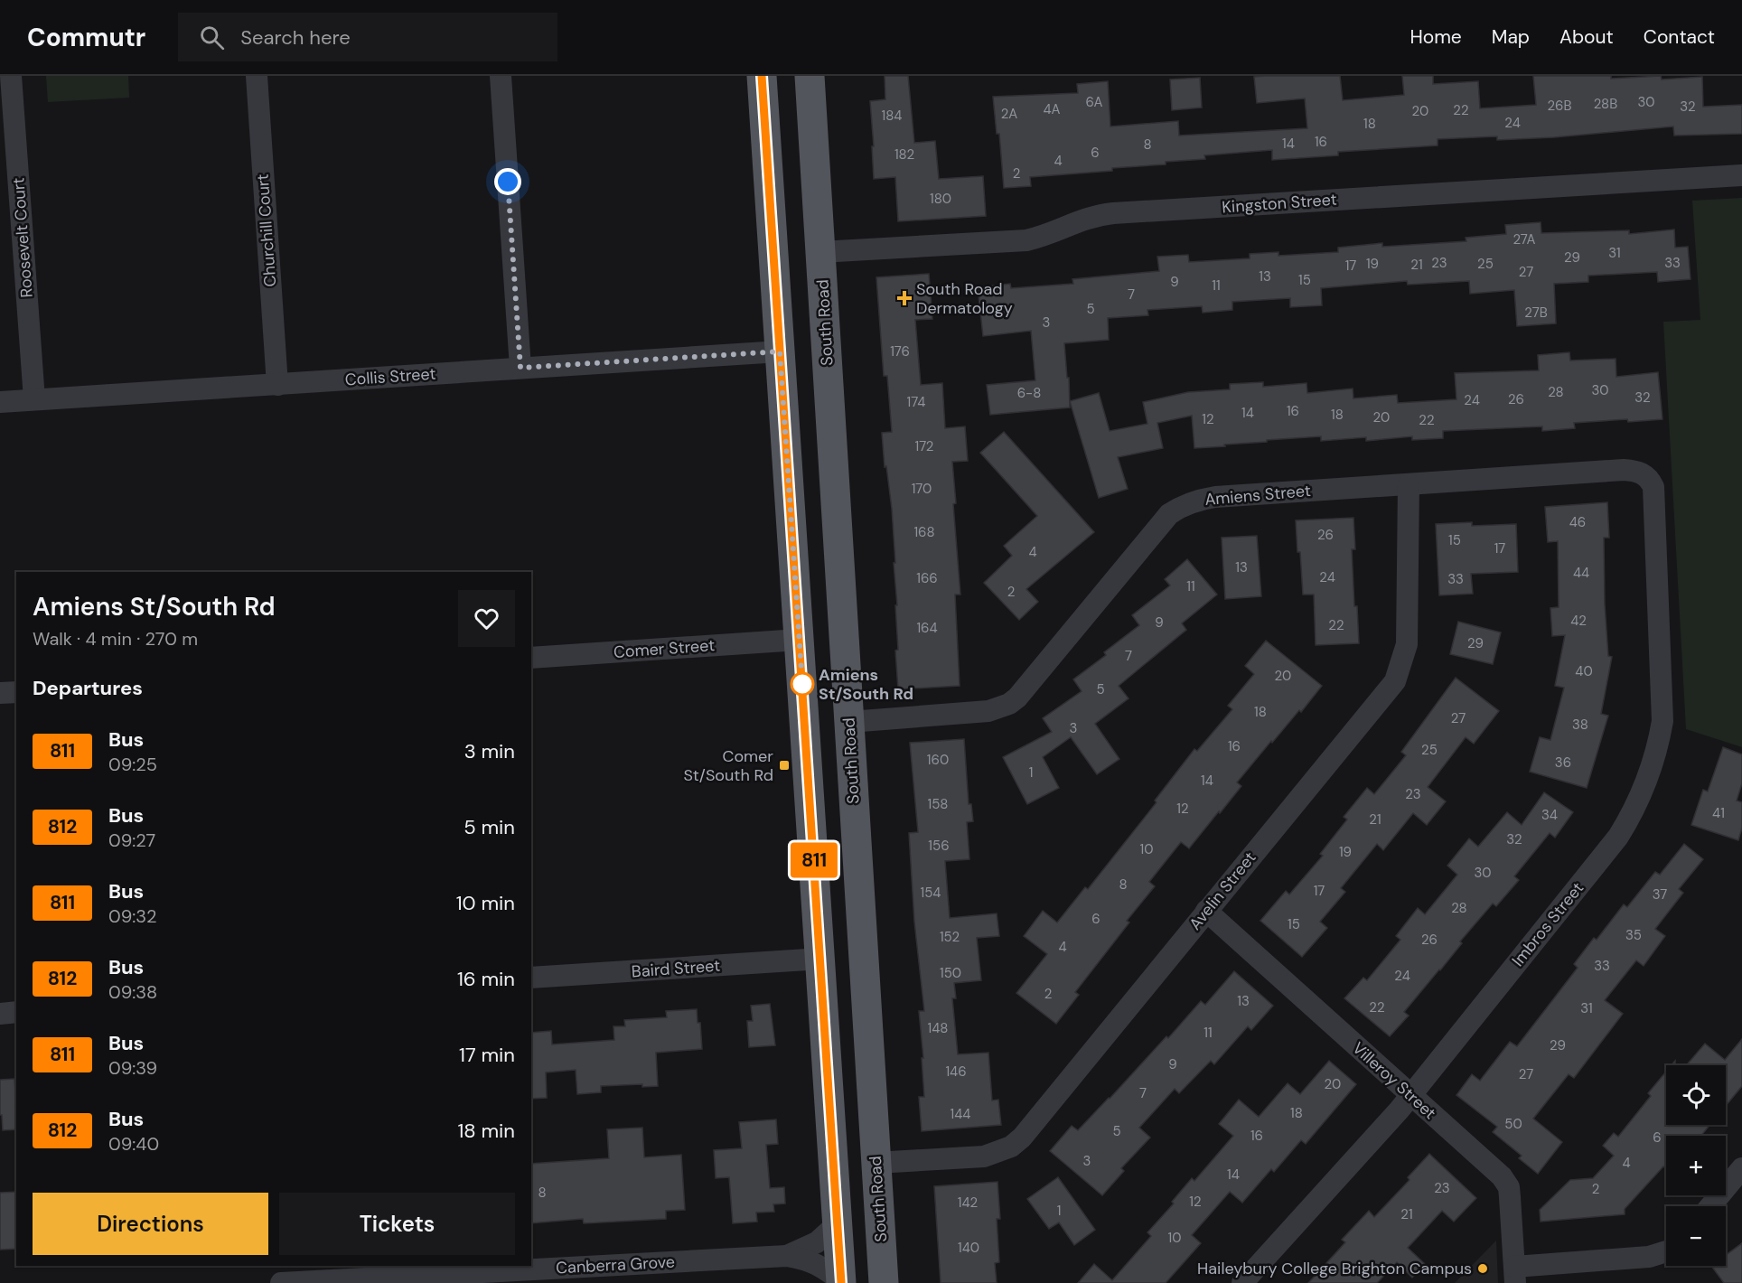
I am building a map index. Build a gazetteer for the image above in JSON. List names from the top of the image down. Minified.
{"streets":{"main road":["South Road"],"street":["Kingston Street","Churchill Court","Roosevelt Court","Collis Street","Amiens Street","Comer Street","Avelin Street","Imbros Street","Baird Street","Villeroy Street","Canberra Grove"]},"crossings":[["Kingston Street","South Road"],["Churchill Court","Collis Street"],["Roosevelt Court","Collis Street"],["South Road","Amiens Street"],["South Road","Avelin Street"],["Amiens Street","Avelin Street"],["Amiens Street","Imbros Street"],["Avelin Street","Villeroy Street"],["Imbros Street","Villeroy Street"]],"places":{"health":["South Road Dermatology"],"other":["Amiens St/South Rd","Haileybury College Brighton Campus"],"transit":["Comer St/South Rd"]},"lines":["bus line 811"],"house_numbers":["6A","30","28B","26B","32","4A","22","20","2A","184","24","18","16","14","8","6","182","4","2","180","27A","31","29","23","33","19","25","21","17","27","13","15","9","11","7","5","27B","3","176","30","28","6-8","32","26","24","174","16","14","18","20","12","22","172","170","46","168","26","15","17","4","13","44","24","166","33","11","2","42","9","22","164","29","7","40","20","5","18","27","38","3","16","25","160","36","1","14","23","158","12","41","34","21","32","156","10","19","30","8","17","154","37","28","6","15","35","152","26","4","33","150","24","2","13","22","31","148","11","29","9","146","27","20","7","18","144","50","5","16","6","3","4","14","23","2","8","12","142","1","21","10","140"],"page":{"header":"Commutr","search":"Search here","nav":["Home","Map","About","Contact"],"on_map":"811","heading":[["Amiens St/South Rd","Walk · 4 min · 270 m"],"Departures"],"list":[{"mark":"811","name":"Bus","note":"09:25","value":"3 min"},{"mark":"812","name":"Bus","note":"09:27","value":"5 min"},{"mark":"811","name":"Bus","note":"09:32","value":"10 min"},{"mark":"812","name":"Bus","note":"09:38","value":"16 min"},{"mark":"811","name":"Bus","note":"09:39","value":"17 min"},{"mark":"812","name":"Bus","note":"09:40","value":"18 min"}],"map_buttons":["+","−"],"buttons":["Directions","Tickets"]}}
